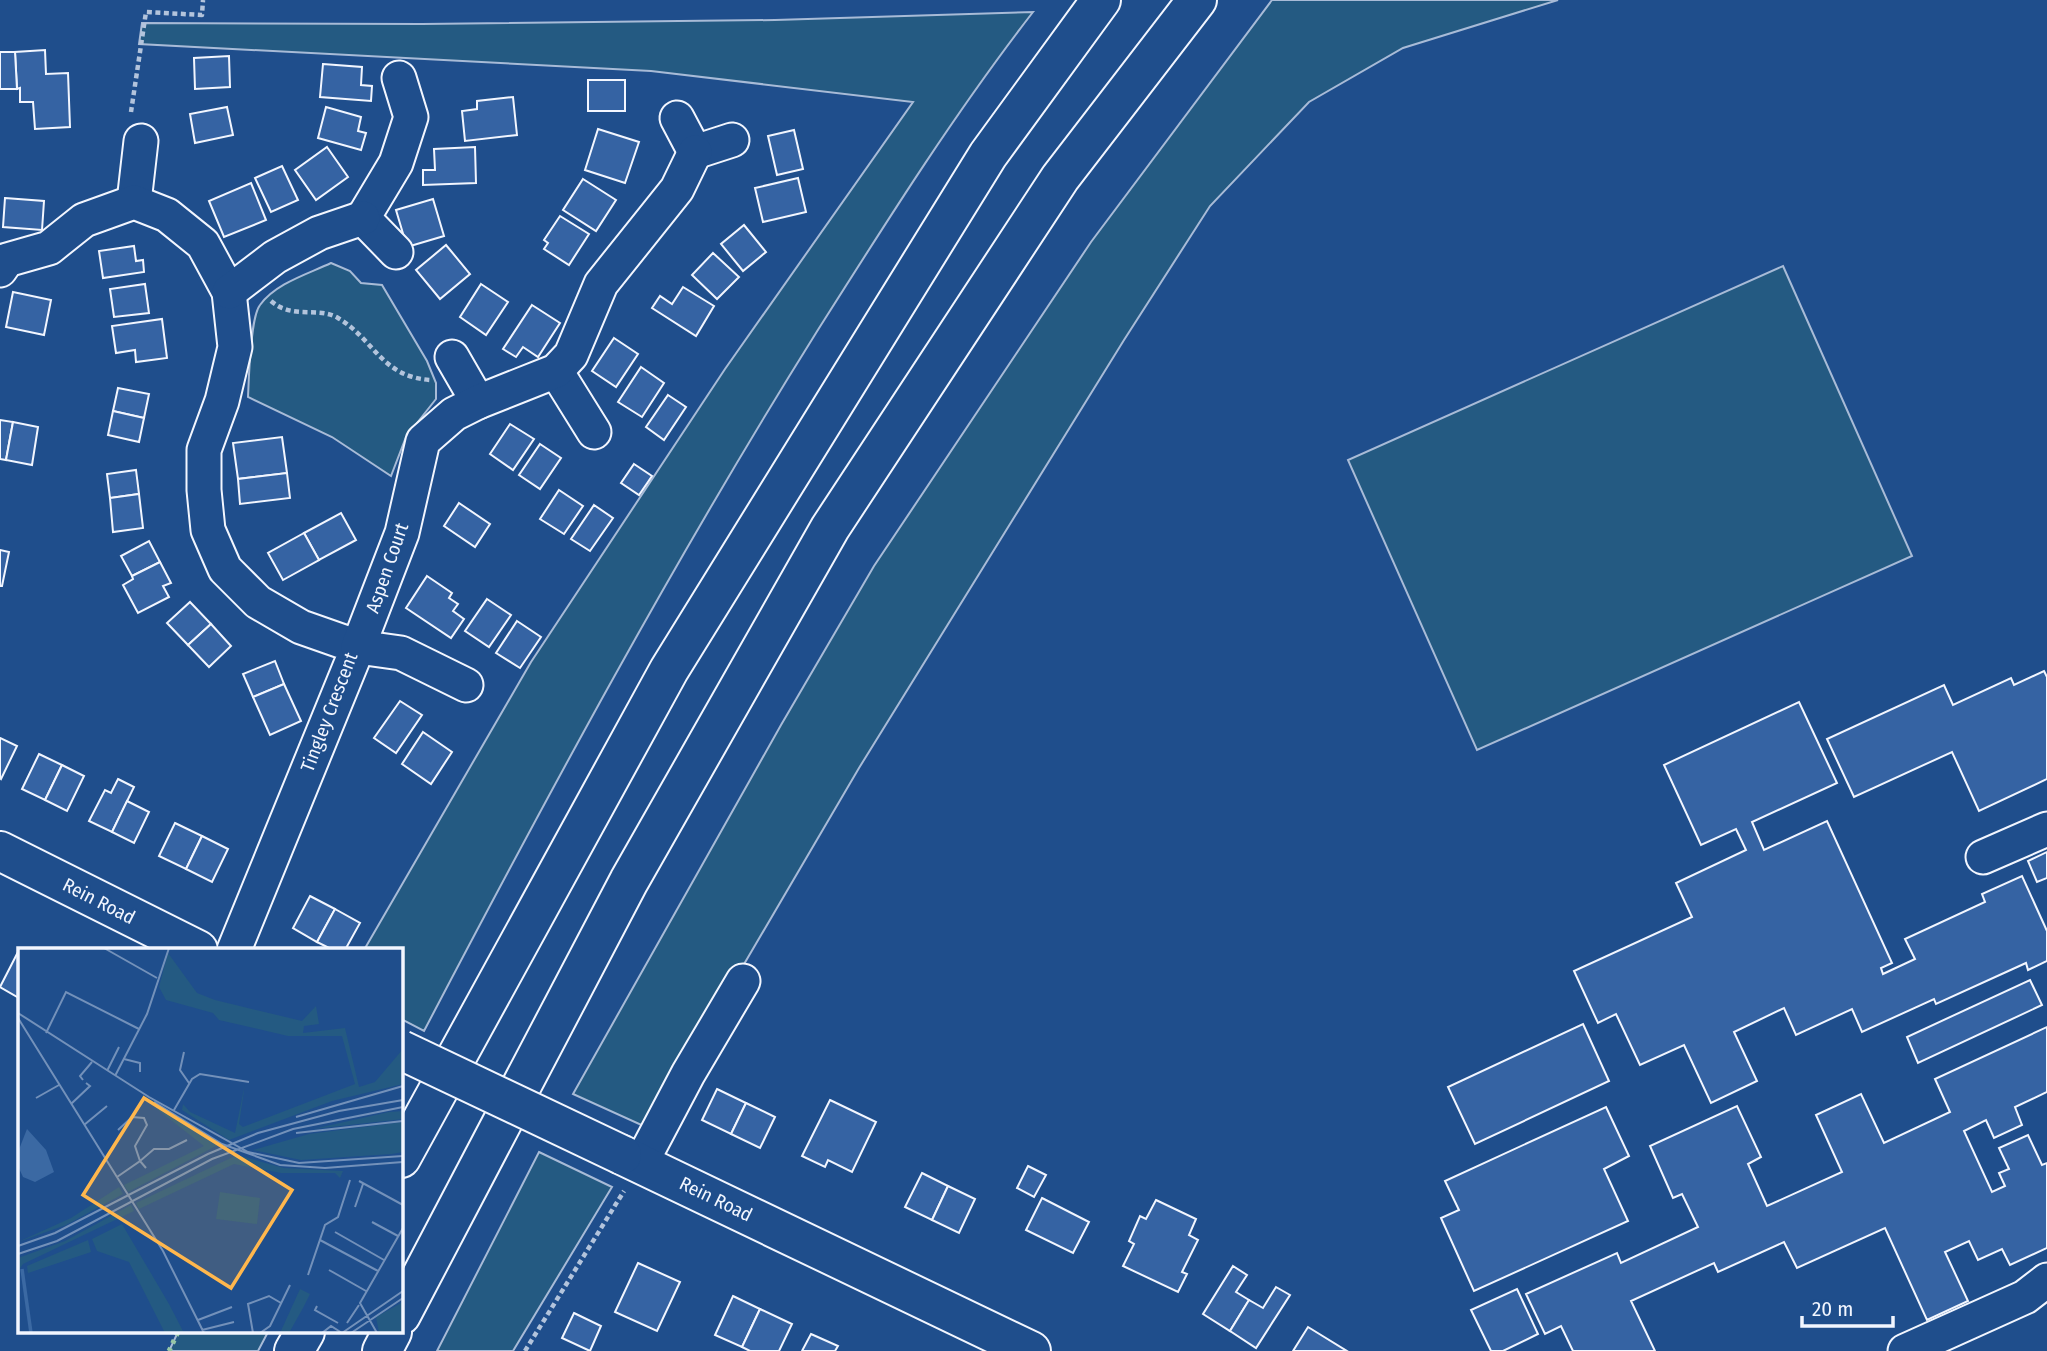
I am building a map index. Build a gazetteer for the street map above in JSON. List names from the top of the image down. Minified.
{"streets":{"main road":["Rein Road"],"street":["Aspen Court","Tingley Crescent"]},"crossings":[["Aspen Court","Tingley Crescent"]],"scale_bar":"20 m"}
